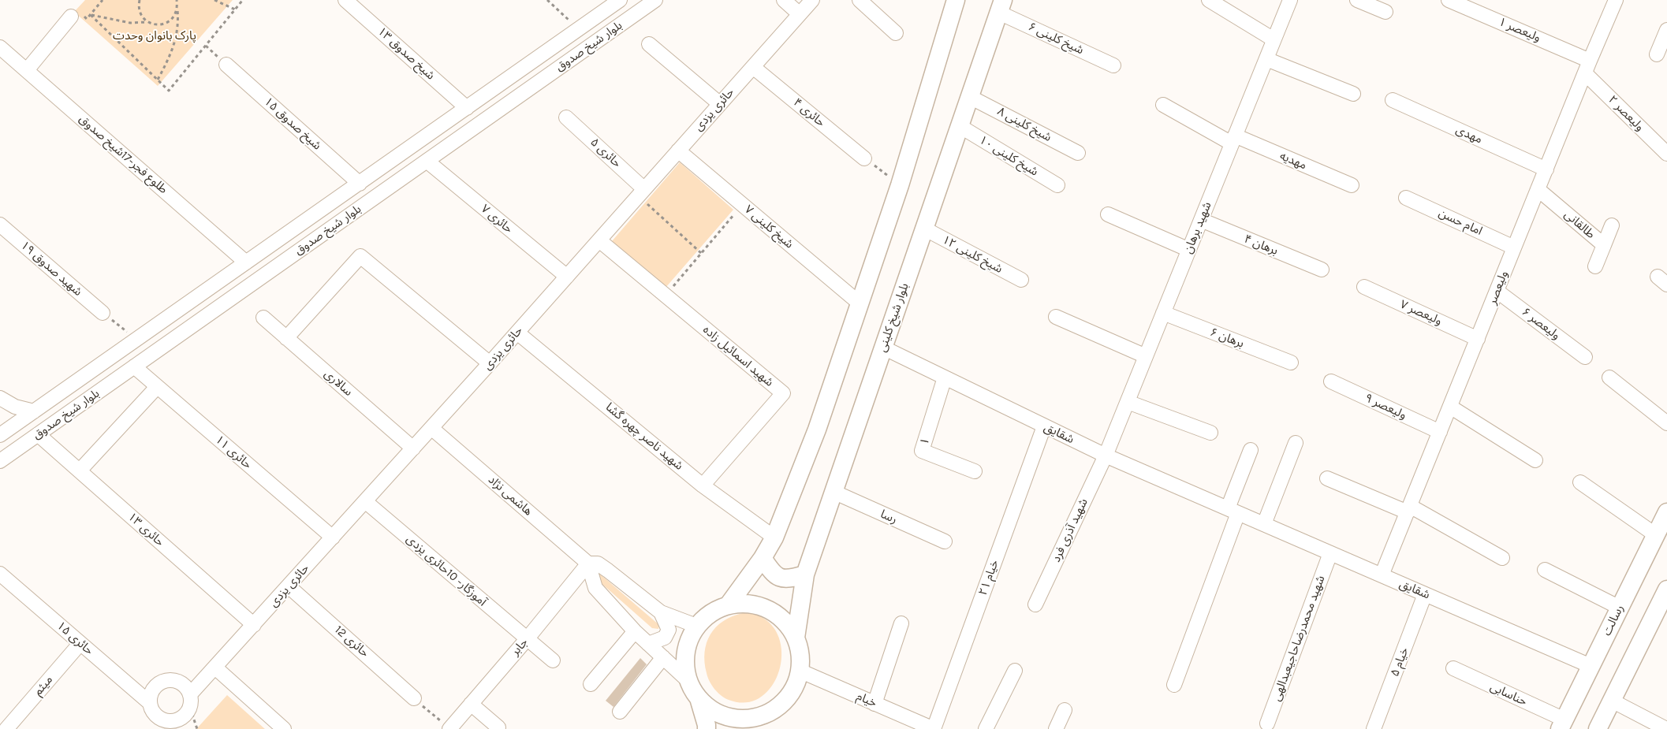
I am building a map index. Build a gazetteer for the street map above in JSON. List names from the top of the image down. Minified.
{"streets":{"main road":["بلوار شیخ کلینی","رسالت"],"street":["ولیعصر ۱","شیخ کلینی ۶","بلوار شیخ صدوق","شیخ صدوق ۱۳","حائری یزدی","حائری ۴","ولیعصر ۲","شیخ صدوق ۱۵","شیخ کلینی ۸","مهدی","حائری ۵","طلوع فجر-17شیخ صدوق","شیخ کلینی ۱۰","مهدیه","حائری ۷","امام حسن","طالقانی","شیخ کلینی ۷","شهید برهان","برهان ۴","شیخ کلینی ۱۲","شهید صدوق ۱۹","ولیعصر","ولیعصر ۷","ولیعصر ۶","برهان ۶","شهید اسمائیل زاده","سالاری","ولیعصر ۹","شقایق","شهید ناصر چهره گشا","۱","حائری ۱۱","هاشمی نژاد","رسا","حائری ۱۳","شهید آذری فرد","آموزگار- 10حائری یزدی","خیام ۲۱","حائری ۱۵","شهید محمدرضاحاجیعبدالهی","حائری 12","جابر","خیام ۵","میثم","حناسابی","خیام"]},"crossings":[["ولیعصر ۱","ولیعصر ۲"],["ولیعصر ۱","ولیعصر"],["شیخ کلینی ۶","بلوار شیخ کلینی"],["بلوار شیخ صدوق","شیخ صدوق ۱۳"],["بلوار شیخ صدوق","شیخ صدوق ۱۵"],["بلوار شیخ صدوق","طلوع فجر-17شیخ صدوق"],["بلوار شیخ صدوق","حائری ۷"],["بلوار شیخ صدوق","حائری ۱۱"],["بلوار شیخ صدوق","حائری ۱۳"],["حائری یزدی","حائری ۴"],["حائری یزدی","حائری ۵"],["حائری یزدی","حائری ۷"],["حائری یزدی","شیخ کلینی ۷"],["حائری یزدی","شهید اسمائیل زاده"],["حائری یزدی","سالاری"],["حائری یزدی","شهید ناصر چهره گشا"],["حائری یزدی","حائری ۱۱"],["حائری یزدی","هاشمی نژاد"],["حائری یزدی","حائری ۱۳"],["حائری یزدی","آموزگار- 10حائری یزدی"],["حائری یزدی","حائری ۱۵"],["حائری یزدی","حائری 12"],["ولیعصر ۲","ولیعصر"],["شیخ کلینی ۸","بلوار شیخ کلینی"],["مهدی","ولیعصر"],["شیخ کلینی ۱۰","بلوار شیخ کلینی"],["مهدیه","شهید برهان"],["امام حسن","ولیعصر"],["طالقانی","ولیعصر"],["شهید برهان","برهان ۴"],["شهید برهان","برهان ۶"],["شهید برهان","شقایق"],["شهید برهان","شهید آذری فرد"],["شیخ کلینی ۱۲","بلوار شیخ کلینی"],["ولیعصر","ولیعصر ۷"],["ولیعصر","ولیعصر ۶"],["ولیعصر","ولیعصر ۹"],["ولیعصر","شقایق"],["بلوار شیخ کلینی","شقایق"],["بلوار شیخ کلینی","رسا"],["بلوار شیخ کلینی","خیام"],["شهید اسمائیل زاده","شهید ناصر چهره گشا"],["شقایق","۱"],["شقایق","شهید آذری فرد"],["شقایق","خیام ۲۱"],["شقایق","رسالت"],["شقایق","شهید محمدرضاحاجیعبدالهی"],["شقایق","خیام ۵"],["هاشمی نژاد","جابر"],["آموزگار- 10حائری یزدی","جابر"],["خیام ۲۱","خیام"],["رسالت","حناسابی"],["حائری ۱۵","میثم"]],"parks":["پارک بانوان وحدت"]}
